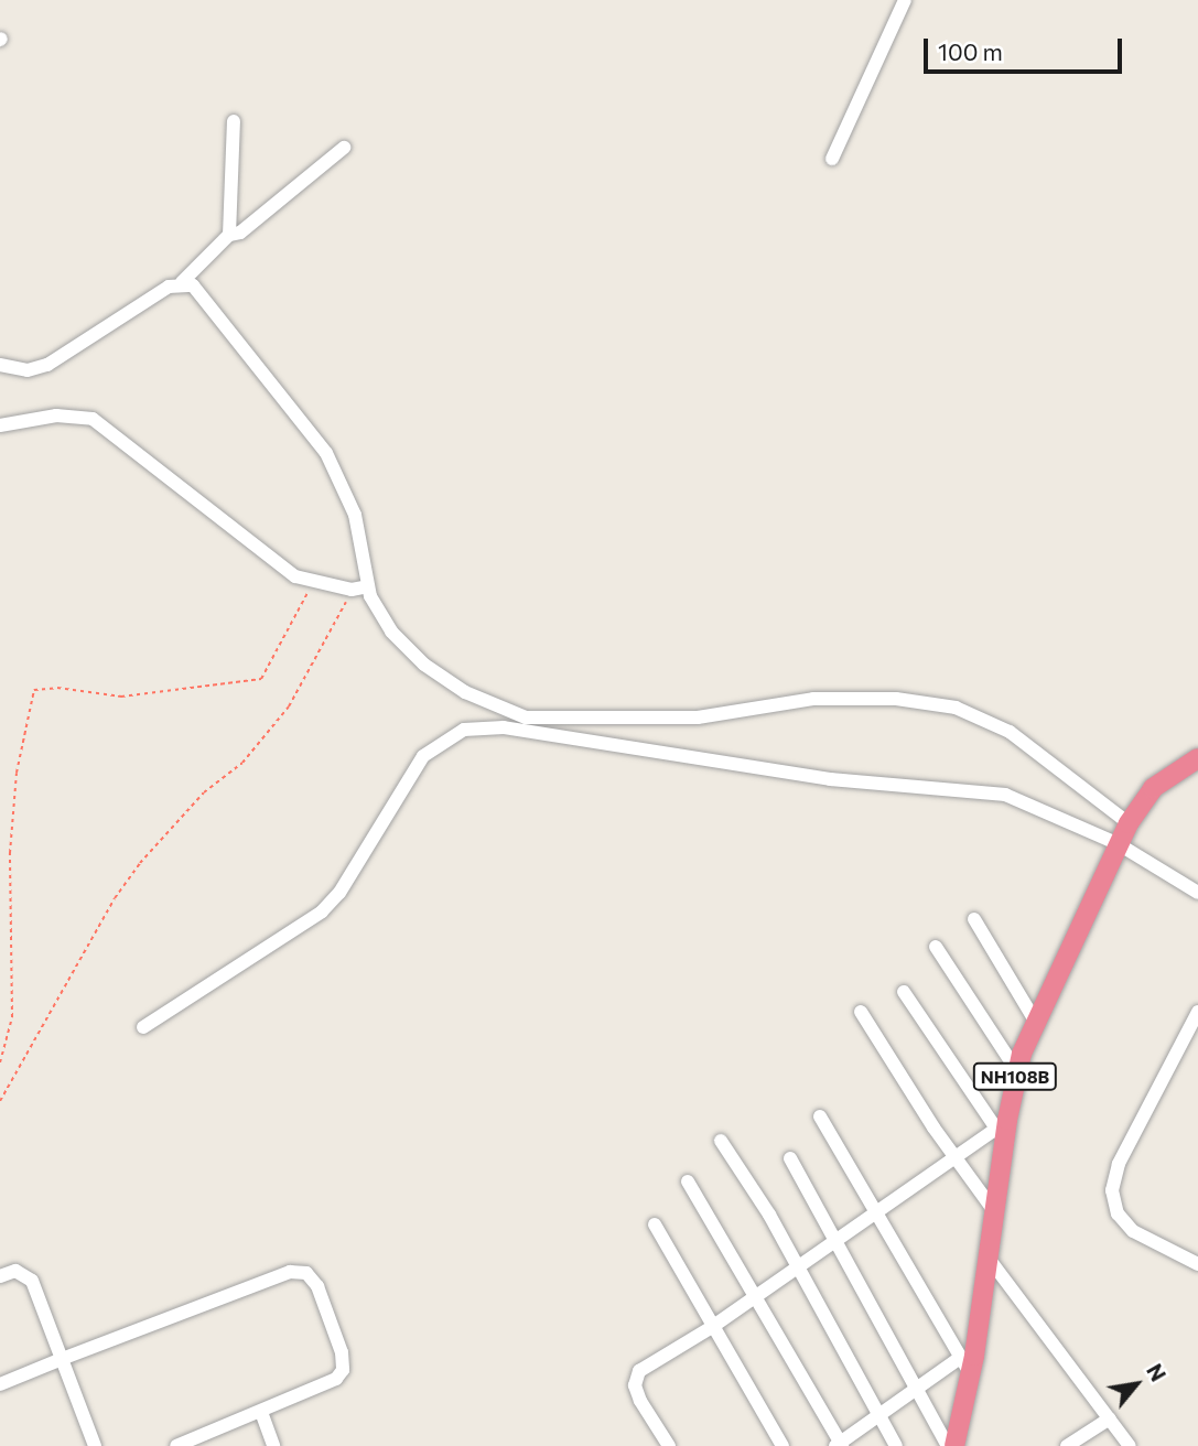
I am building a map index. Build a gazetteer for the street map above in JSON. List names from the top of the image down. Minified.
{"streets":{"highway":["NH108B"]},"scale_bar":"100 m","north":"top right"}
